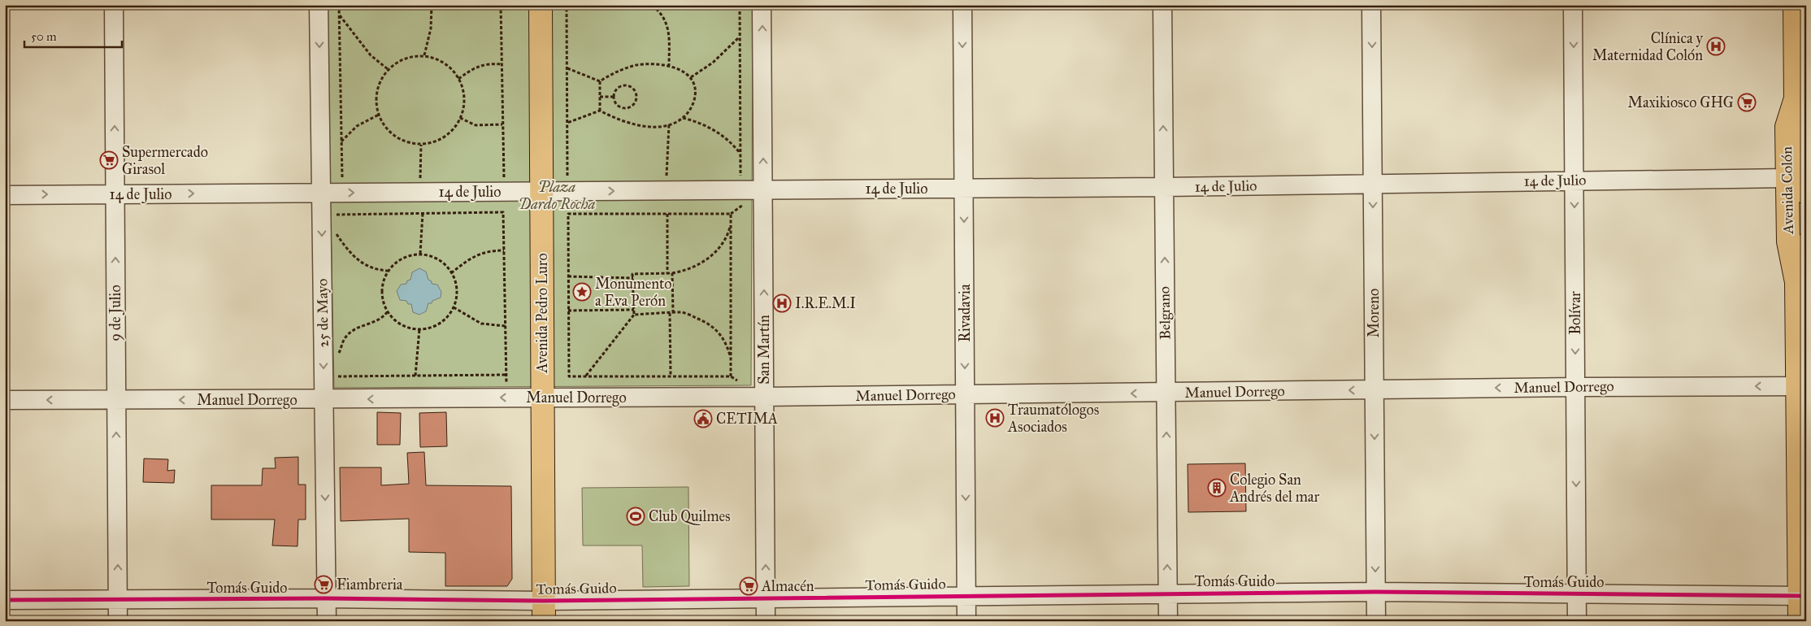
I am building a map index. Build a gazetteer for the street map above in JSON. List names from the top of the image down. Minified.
{"streets":{"main road":["Avenida Colón","Avenida Pedro Luro"],"street":["14 de Julio","9 de Julio","25 de Mayo","Rivadavia","Belgrano","Moreno","Bolívar","San Martín","Manuel Dorrego","Tomás Guido"]},"crossings":[["14 de Julio","Avenida Colón"],["14 de Julio","9 de Julio"],["14 de Julio","25 de Mayo"],["14 de Julio","Avenida Pedro Luro"],["14 de Julio","Rivadavia"],["14 de Julio","Belgrano"],["14 de Julio","Moreno"],["14 de Julio","Bolívar"],["14 de Julio","San Martín"],["Avenida Colón","Manuel Dorrego"],["Avenida Colón","Tomás Guido"],["9 de Julio","Manuel Dorrego"],["9 de Julio","Tomás Guido"],["25 de Mayo","Manuel Dorrego"],["25 de Mayo","Tomás Guido"],["Avenida Pedro Luro","Manuel Dorrego"],["Avenida Pedro Luro","Tomás Guido"],["Rivadavia","Manuel Dorrego"],["Rivadavia","Tomás Guido"],["Belgrano","Manuel Dorrego"],["Belgrano","Tomás Guido"],["Moreno","Manuel Dorrego"],["Moreno","Tomás Guido"],["Bolívar","Manuel Dorrego"],["Bolívar","Tomás Guido"],["San Martín","Manuel Dorrego"],["San Martín","Tomás Guido"]],"one_way":["14 de Julio","9 de Julio","25 de Mayo","Rivadavia","Belgrano","Moreno","Bolívar","San Martín","Manuel Dorrego"],"parks":["Plaza Dardo Rocha"],"places":{"hospital":["Clínica y Maternidad Colón","I.R.E.M.I","Traumatólogos Asociados"],"supermarket":["Maxikiosco GHG","Supermercado Girasol","Fiambreria","Almacén"],"place":["Monumento a Eva Perón"],"public building":["CETIMA"],"building":["Colegio San Andrés del mar"],"sports":["Club Quilmes"]},"scale_bar":"50 m"}
